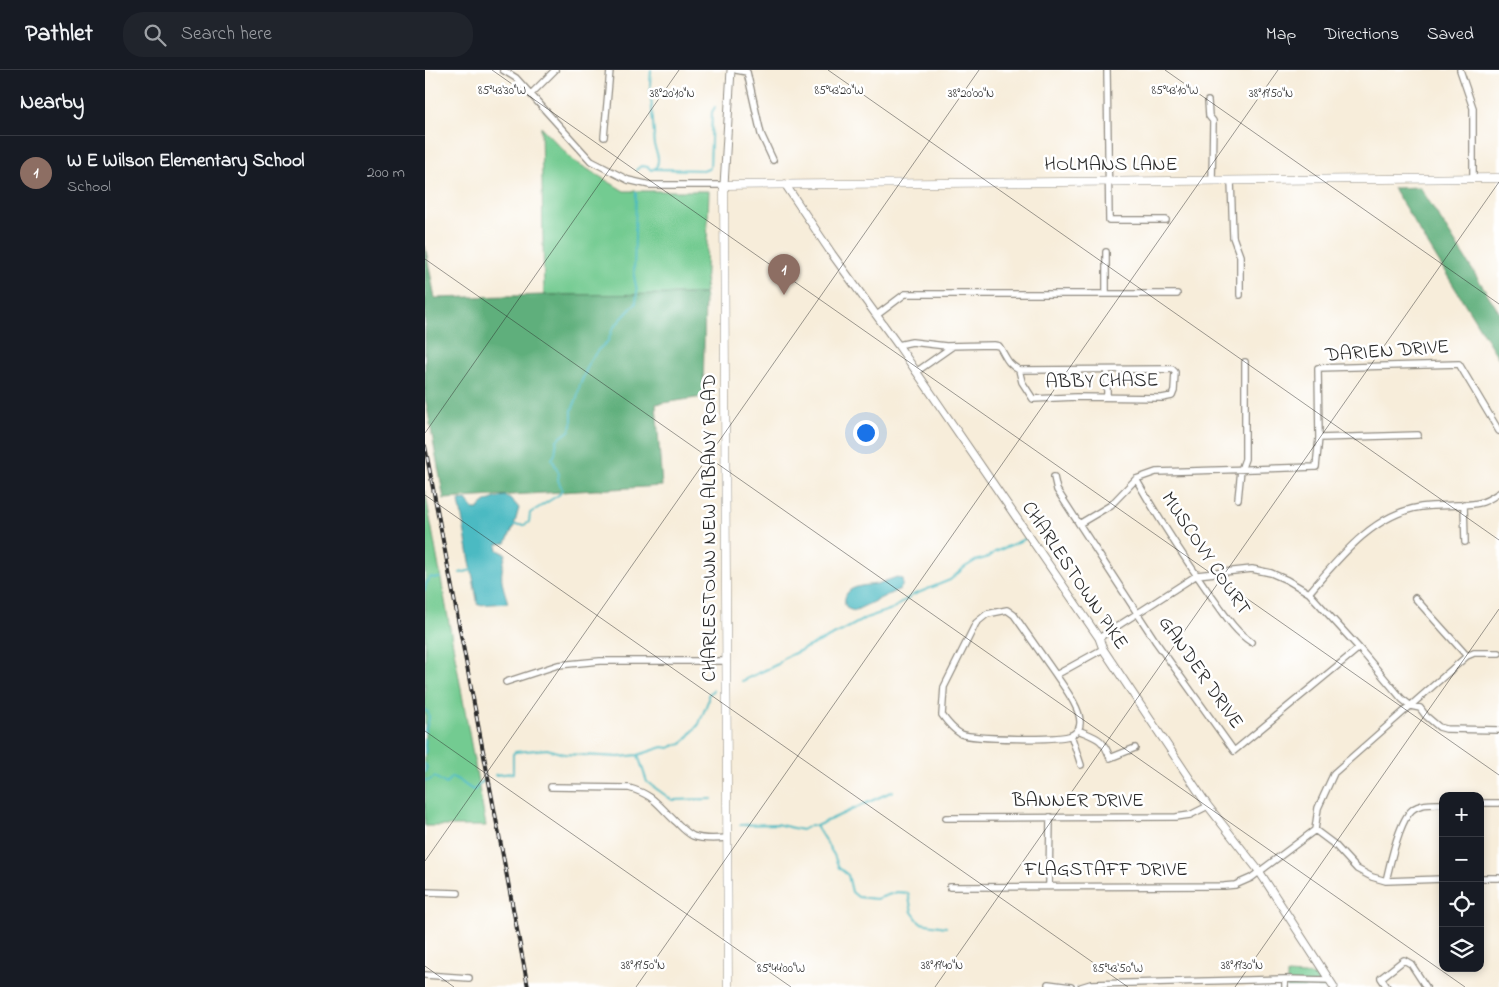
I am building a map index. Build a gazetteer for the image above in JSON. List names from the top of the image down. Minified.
{"streets":{"main road":["HOLMANS LANE","CHARLESTOWN NEW ALBANY ROAD"],"street":["DARIEN DRIVE","ABBY CHASE","MUSCOVY COURT","CHARLESTOWN PIKE","GANDER DRIVE","BANNER DRIVE","FLAGSTAFF DRIVE"]},"crossings":[["HOLMANS LANE","CHARLESTOWN NEW ALBANY ROAD"],["HOLMANS LANE","CHARLESTOWN PIKE"],["ABBY CHASE","CHARLESTOWN PIKE"],["CHARLESTOWN PIKE","BANNER DRIVE"],["CHARLESTOWN PIKE","FLAGSTAFF DRIVE"]],"page":{"header":"Pathlet","search":"Search here","nav":["Map","Directions","Saved"],"heading":"Nearby","list":[{"mark":"1","name":"W E Wilson Elementary School","note":"School","value":"200 m"}],"pins":"1","map_buttons":["+","−"]},"coordinates":["85°43'20\"W","85°43'30\"W","85°43'10\"W","38°20'10\"N","38°20'00\"N","38°19'50\"N","38°19'40\"N","38°19'30\"N","85°44'00\"W","85°43'50\"W"]}
